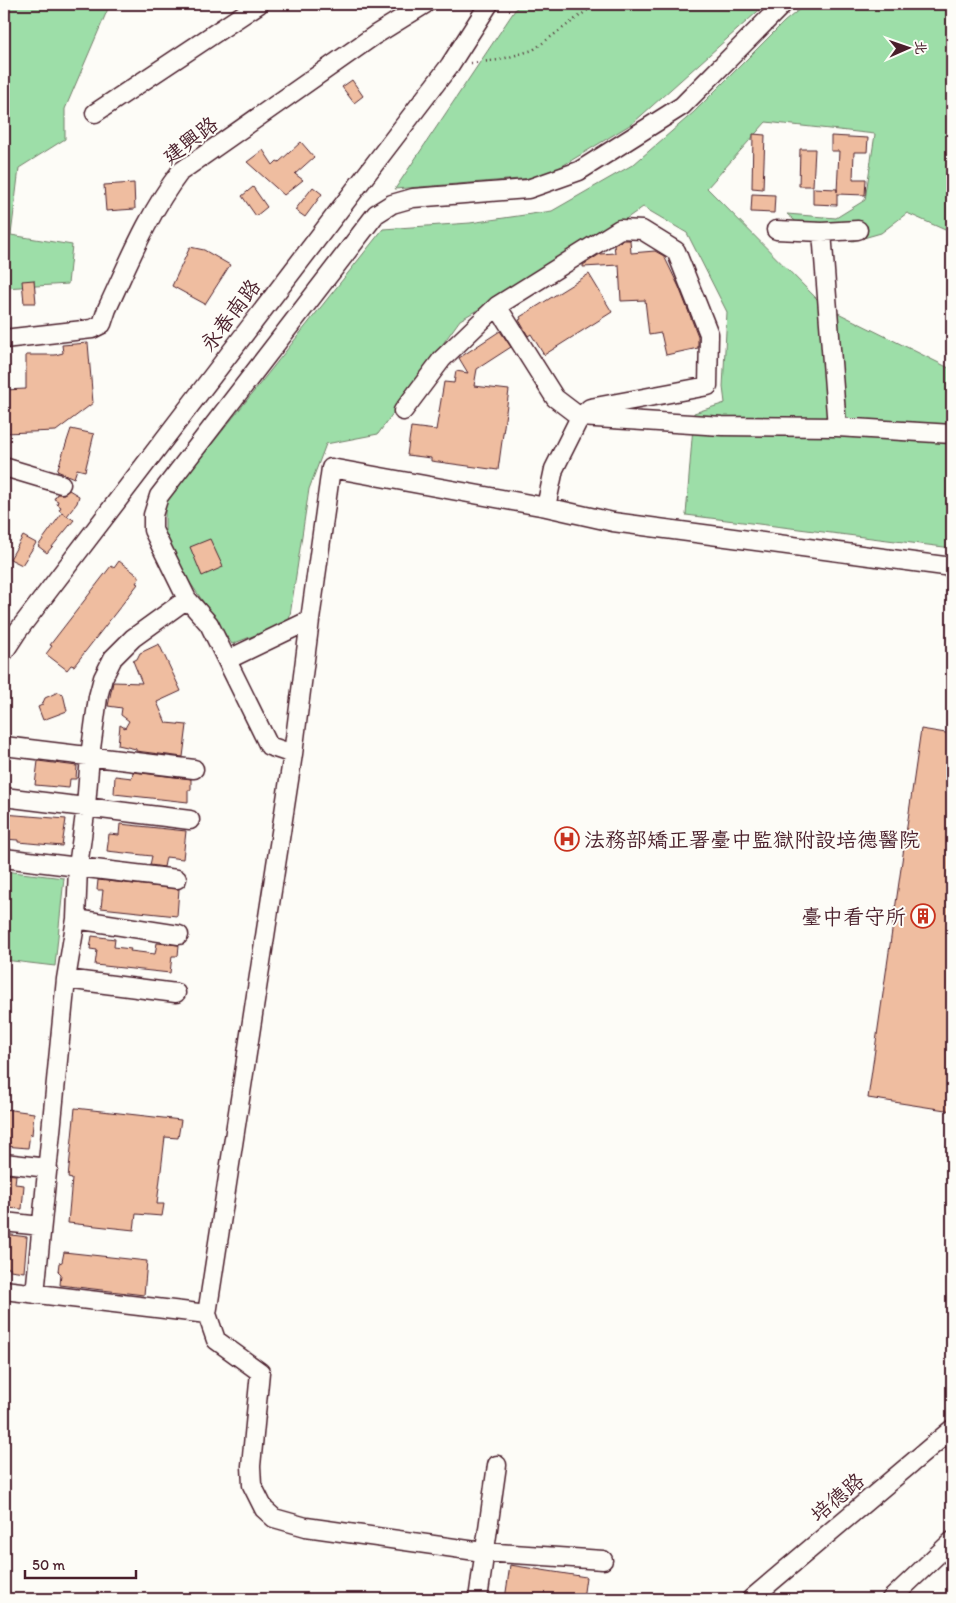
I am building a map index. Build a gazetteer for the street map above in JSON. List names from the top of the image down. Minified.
{"streets":{"street":["建興路","永春南路","培德路"]},"places":{"hospital":["法務部矯正署臺中監獄附設培德醫院"],"building":["臺中看守所"]},"scale_bar":"50 m","north":"right"}
